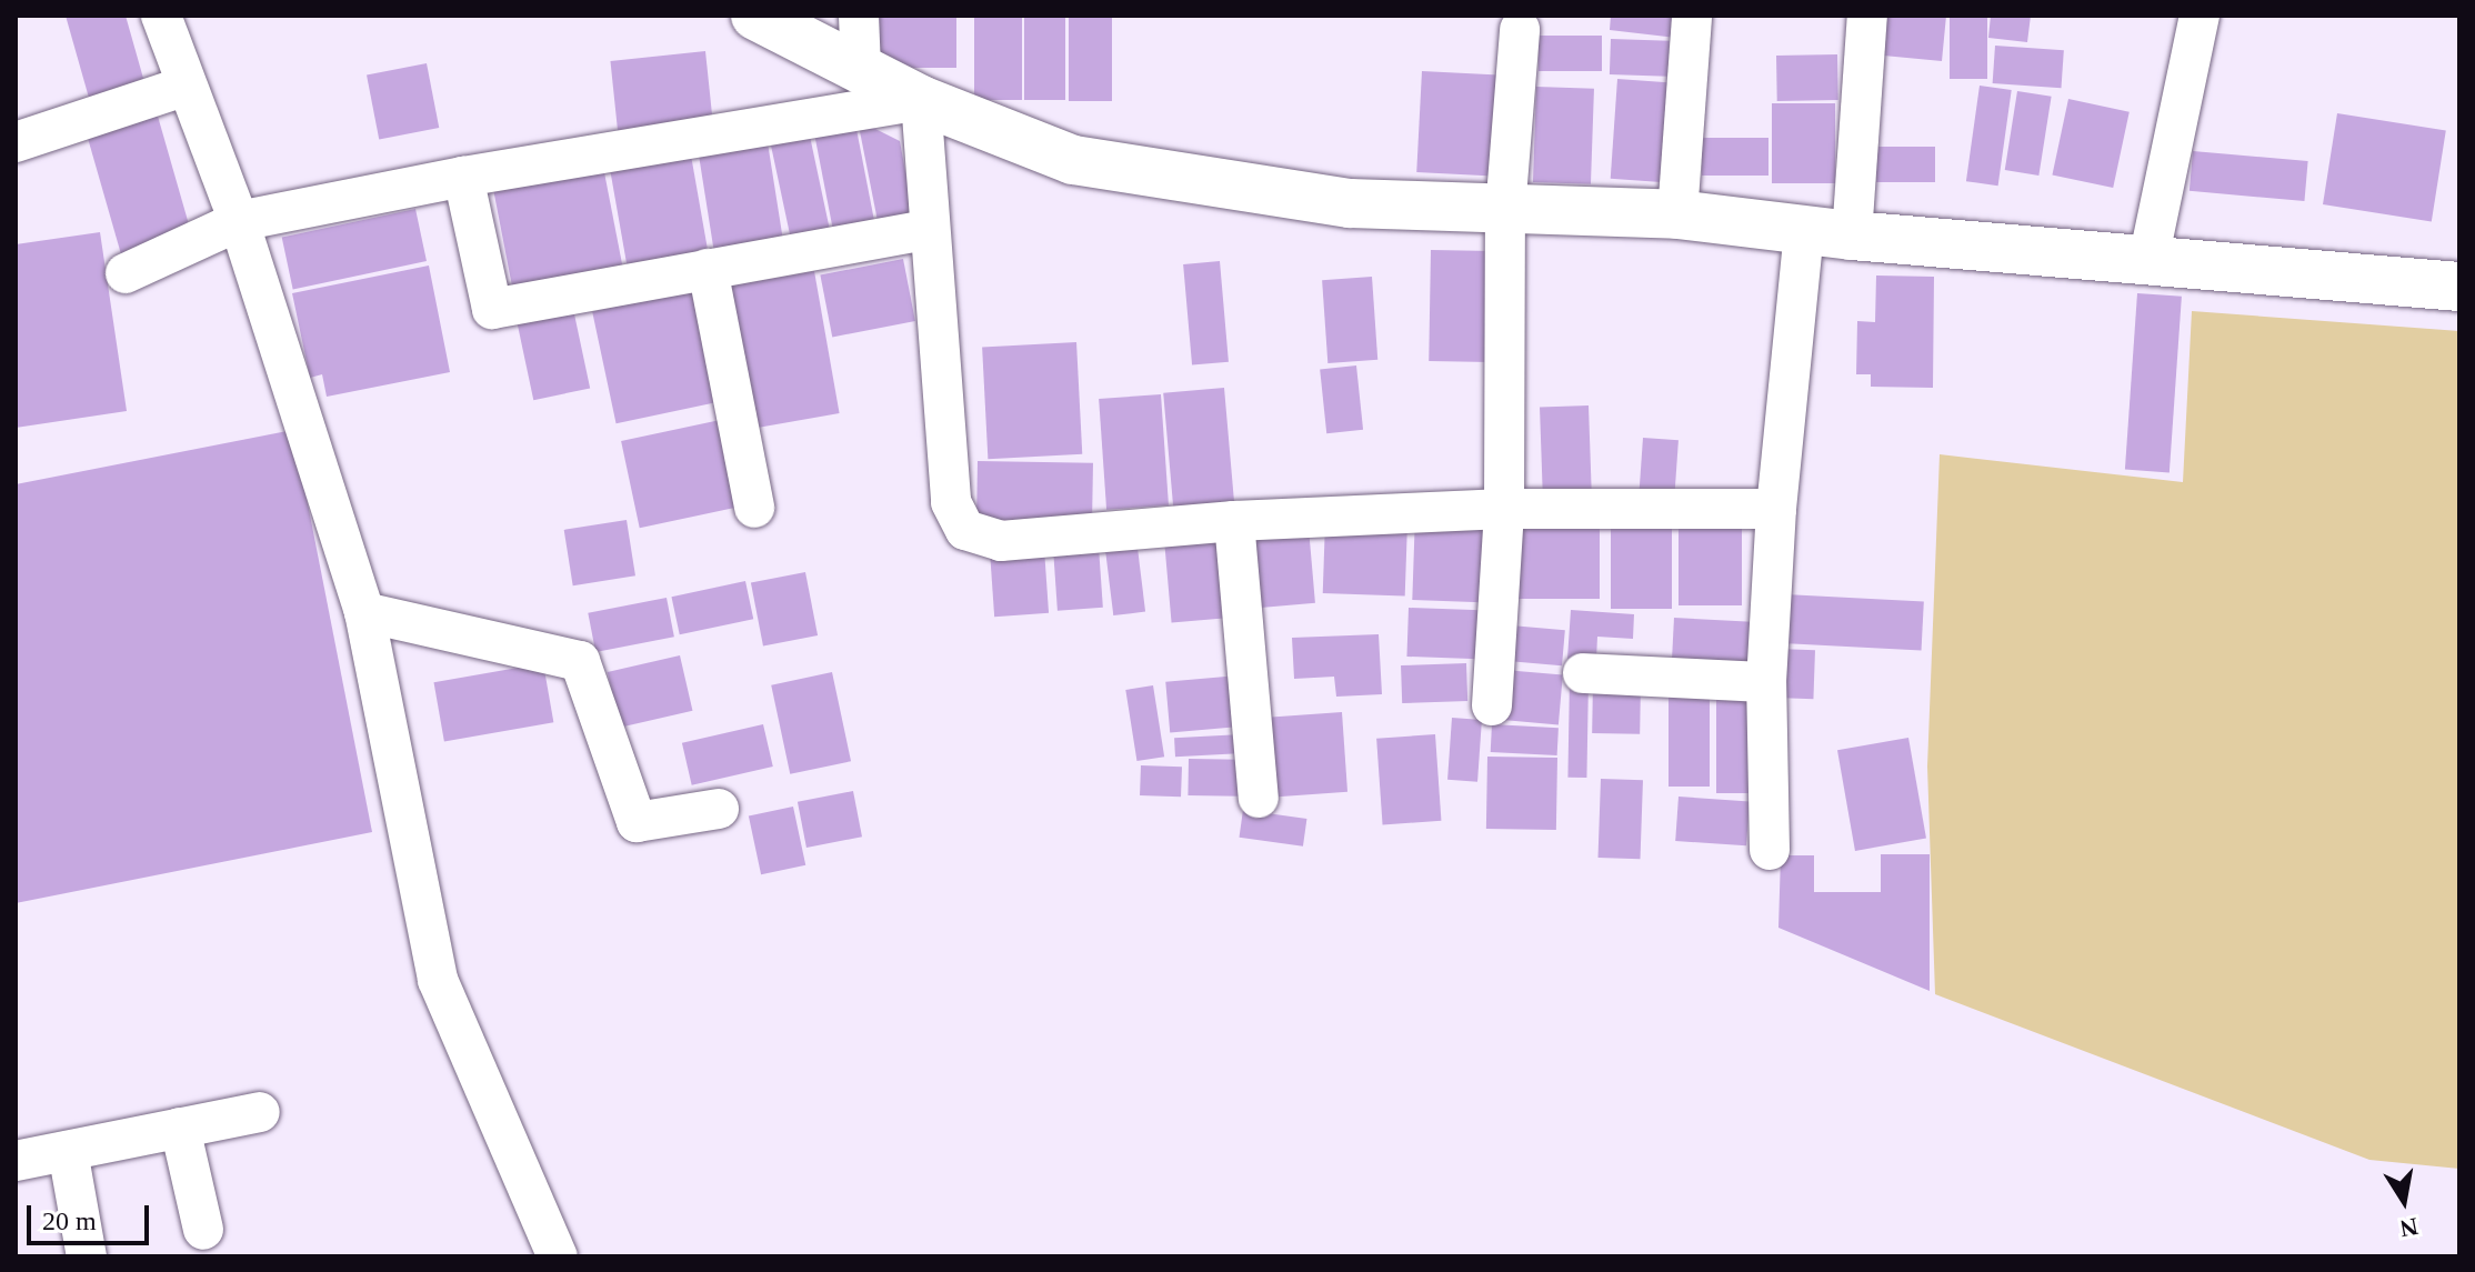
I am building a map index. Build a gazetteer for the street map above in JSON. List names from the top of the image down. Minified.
{"scale_bar":"20 m","north":"bottom"}
